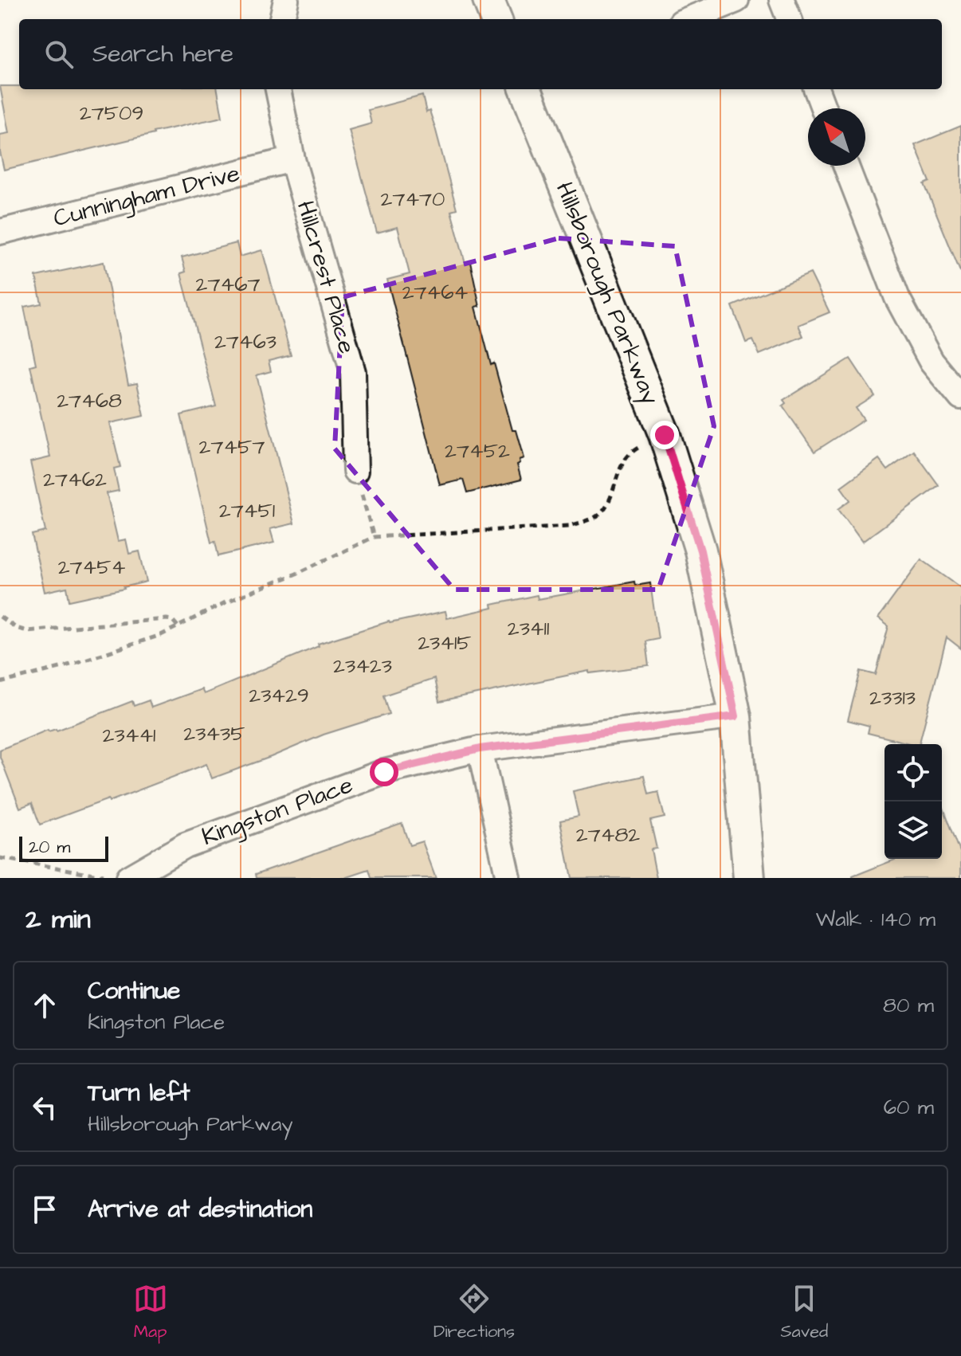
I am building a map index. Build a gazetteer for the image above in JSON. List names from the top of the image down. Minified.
{"streets":{"street":["Cunningham Drive","Hillcrest Place","Hillsborough Parkway","Kingston Place"]},"crossings":[["Cunningham Drive","Hillcrest Place"],["Hillsborough Parkway","Kingston Place"]],"house_numbers":["27509","27470","27467","27464","27463","27468","27457","27452","27462","27451","27454","23411","23415","23423","23429","23313","23435","23441","27482"],"scale_bar":"20 m","north":"top left","page":{"search":"Search here","scale":"20 m","heading":["2 min","Walk · 140 m"],"list":[["Continue","Kingston Place","80 m"],["Turn left","Hillsborough Parkway","60 m"],"Arrive at destination"],"nav":["Map","Directions","Saved"]}}
